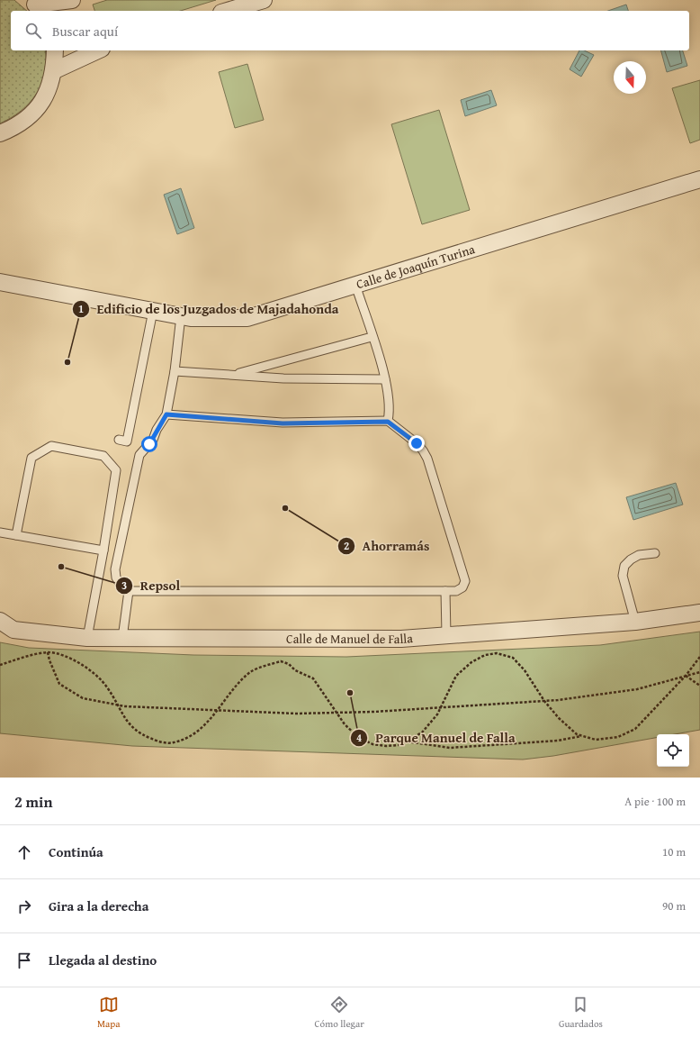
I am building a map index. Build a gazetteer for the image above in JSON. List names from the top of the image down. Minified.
{"streets":{"street":["Calle de Joaquín Turina","Calle de Manuel de Falla"]},"places":["Edificio de los Juzgados de Majadahonda","Ahorramás","Repsol","Parque Manuel de Falla"],"north":"bottom","page":{"search":"Buscar aquí","heading":["2 min","A pie · 100 m"],"list":[["Continúa","10 m"],["Gira a la derecha","90 m"],"Llegada al destino"],"nav":["Mapa","Cómo llegar","Guardados"]}}
